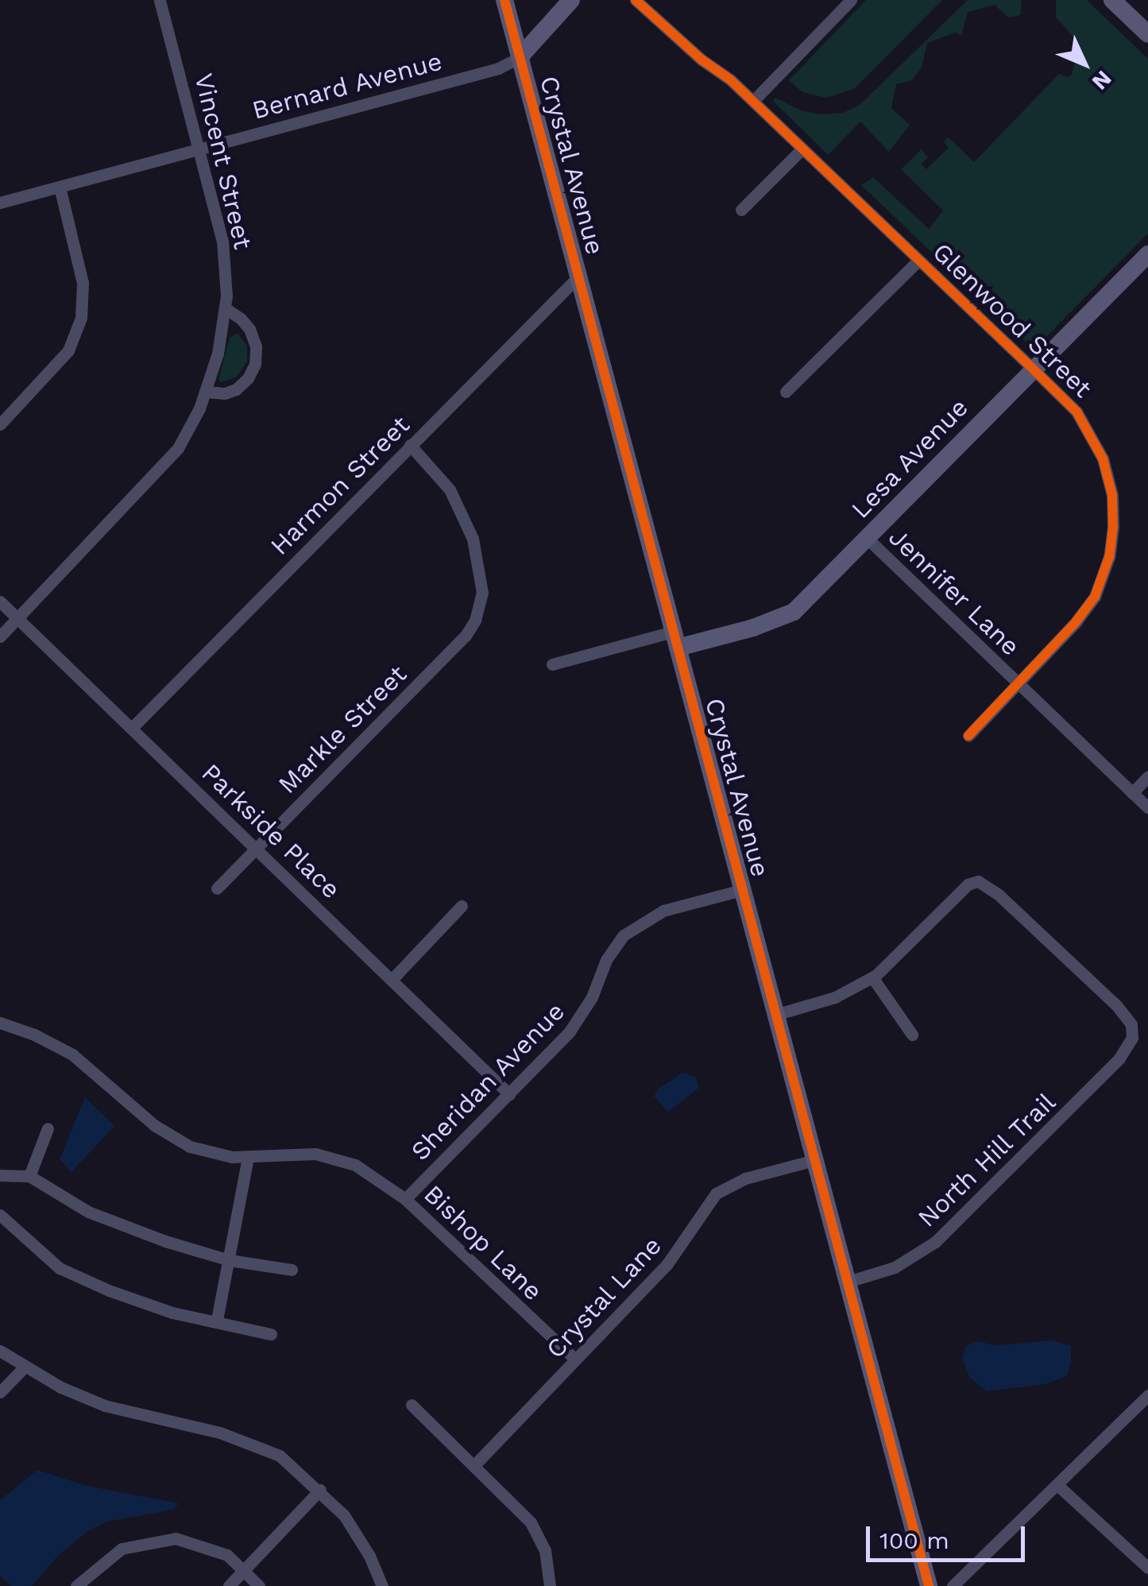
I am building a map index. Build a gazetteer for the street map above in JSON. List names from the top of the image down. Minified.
{"streets":{"street":["Bernard Avenue","Vincent Street","Crystal Avenue","Glenwood Street","Lesa Avenue","Harmon Street","Jennifer Lane","Markle Street","Parkside Place","Sheridan Avenue","North Hill Trail","Bishop Lane","Crystal Lane"]},"crossings":[["Bernard Avenue","Vincent Street"],["Bernard Avenue","Crystal Avenue"],["Vincent Street","Parkside Place"],["Crystal Avenue","Lesa Avenue"],["Crystal Avenue","Harmon Street"],["Crystal Avenue","Sheridan Avenue"],["Crystal Avenue","North Hill Trail"],["Crystal Avenue","Crystal Lane"],["Glenwood Street","Lesa Avenue"],["Glenwood Street","Jennifer Lane"],["Lesa Avenue","Jennifer Lane"],["Harmon Street","Markle Street"],["Harmon Street","Parkside Place"],["Markle Street","Parkside Place"],["Parkside Place","Sheridan Avenue"],["Sheridan Avenue","Bishop Lane"],["Bishop Lane","Crystal Lane"]],"scale_bar":"100 m","north":"bottom right"}
